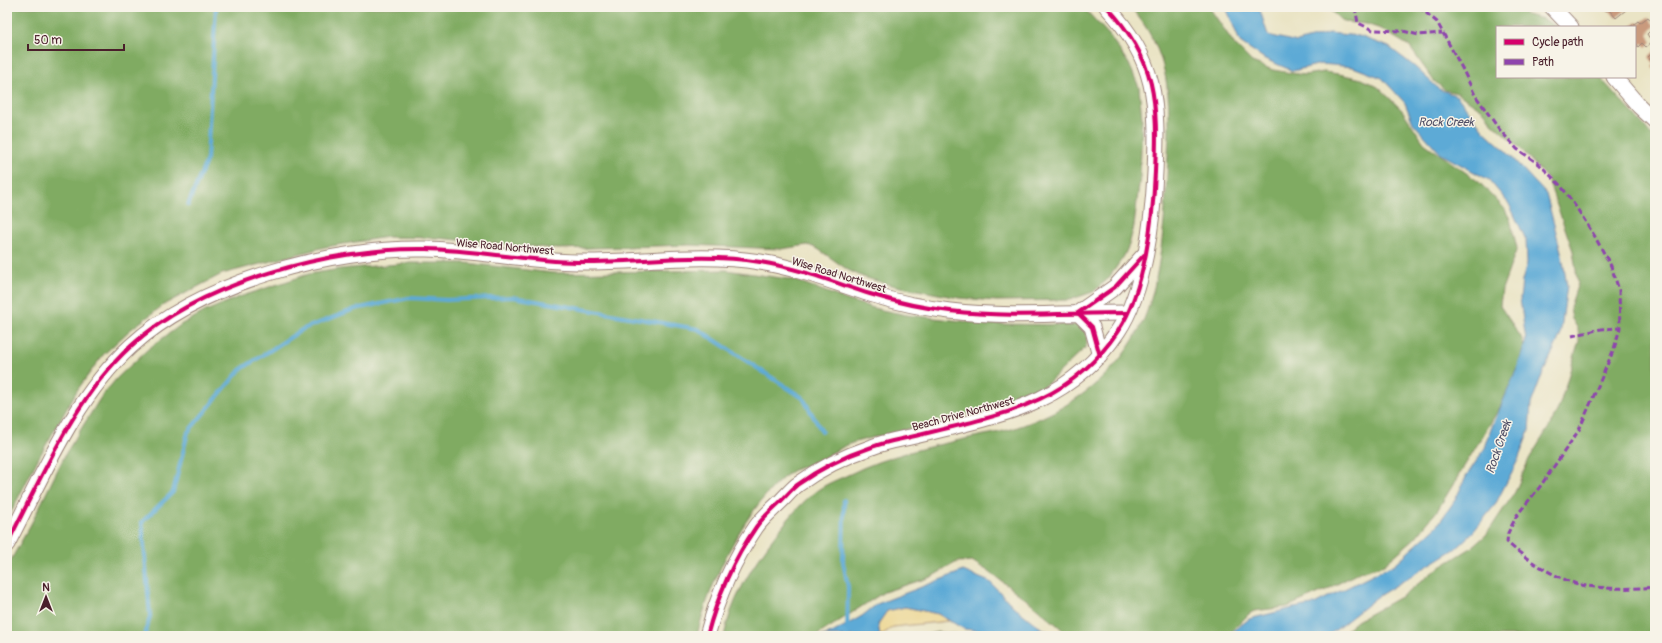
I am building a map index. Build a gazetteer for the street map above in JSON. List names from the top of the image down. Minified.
{"streets":{"street":["Wise Road Northwest","Beach Drive Northwest"]},"crossings":[["Wise Road Northwest","Beach Drive Northwest"]],"water":["Rock Creek"],"legend":["Cycle path","Path"],"scale_bar":"50 m","north":"top"}
